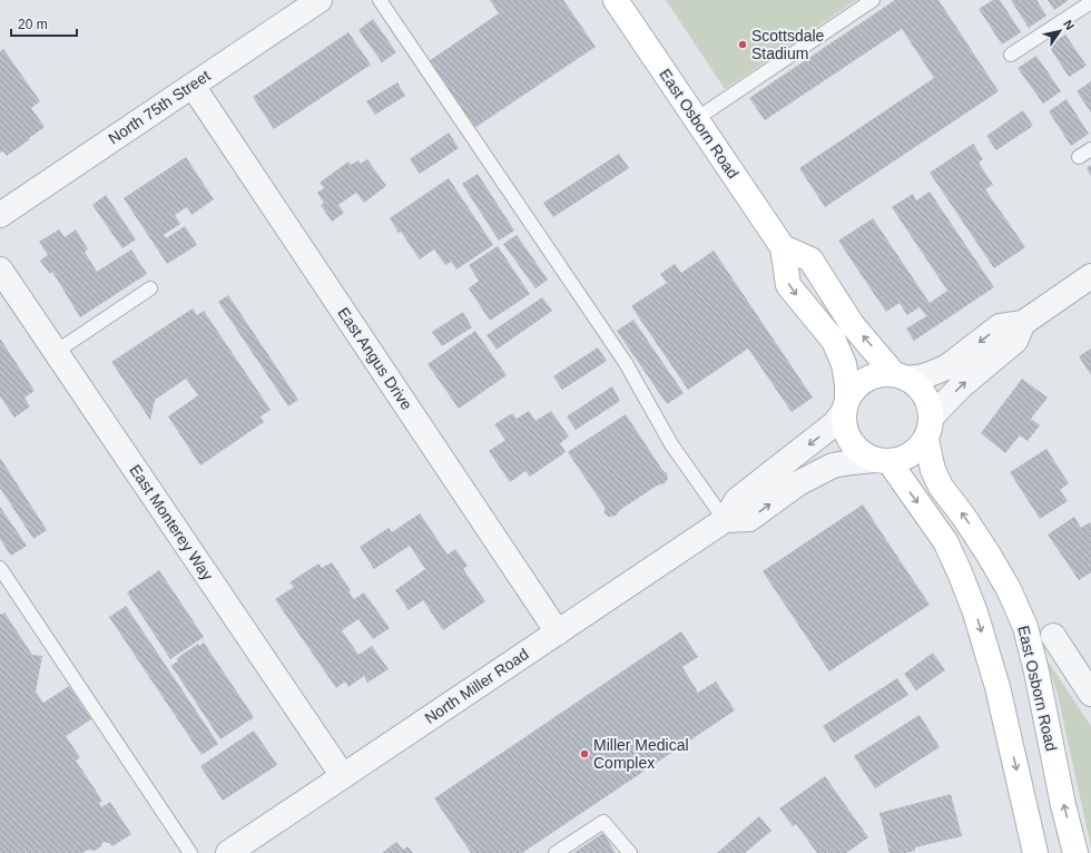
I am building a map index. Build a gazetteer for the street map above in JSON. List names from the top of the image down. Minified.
{"streets":{"main road":["East Osborn Road"],"street":["North 75th Street","East Angus Drive","East Monterey Way","North Miller Road"]},"crossings":[["North 75th Street","East Angus Drive"],["East Osborn Road","North Miller Road"],["East Angus Drive","North Miller Road"],["East Monterey Way","North Miller Road"]],"places":["Scottsdale Stadium","Miller Medical Complex"],"scale_bar":"20 m","north":"top right"}
